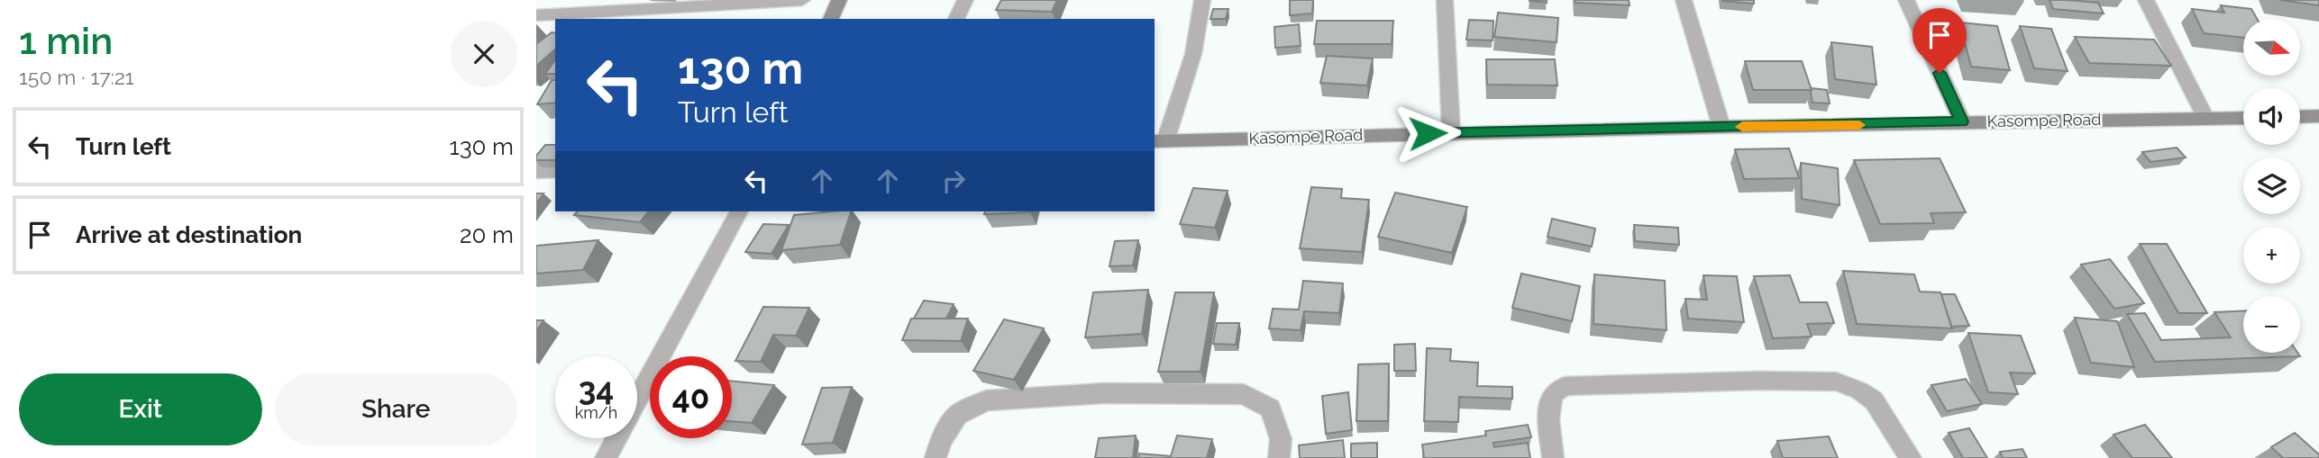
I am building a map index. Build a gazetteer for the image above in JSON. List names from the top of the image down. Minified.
{"streets":{"street":["Kasompe Road"]},"north":"right","page":{"heading":["1 min","150 m · 17:21"],"map_buttons":["+","−"],"turn":["130 m","Turn left"],"list":[{"name":"Turn left","value":"130 m"},{"name":"Arrive at destination","value":"20 m"}],"speed":"34 km/h","limit":"40","buttons":["Exit","Share"]}}
